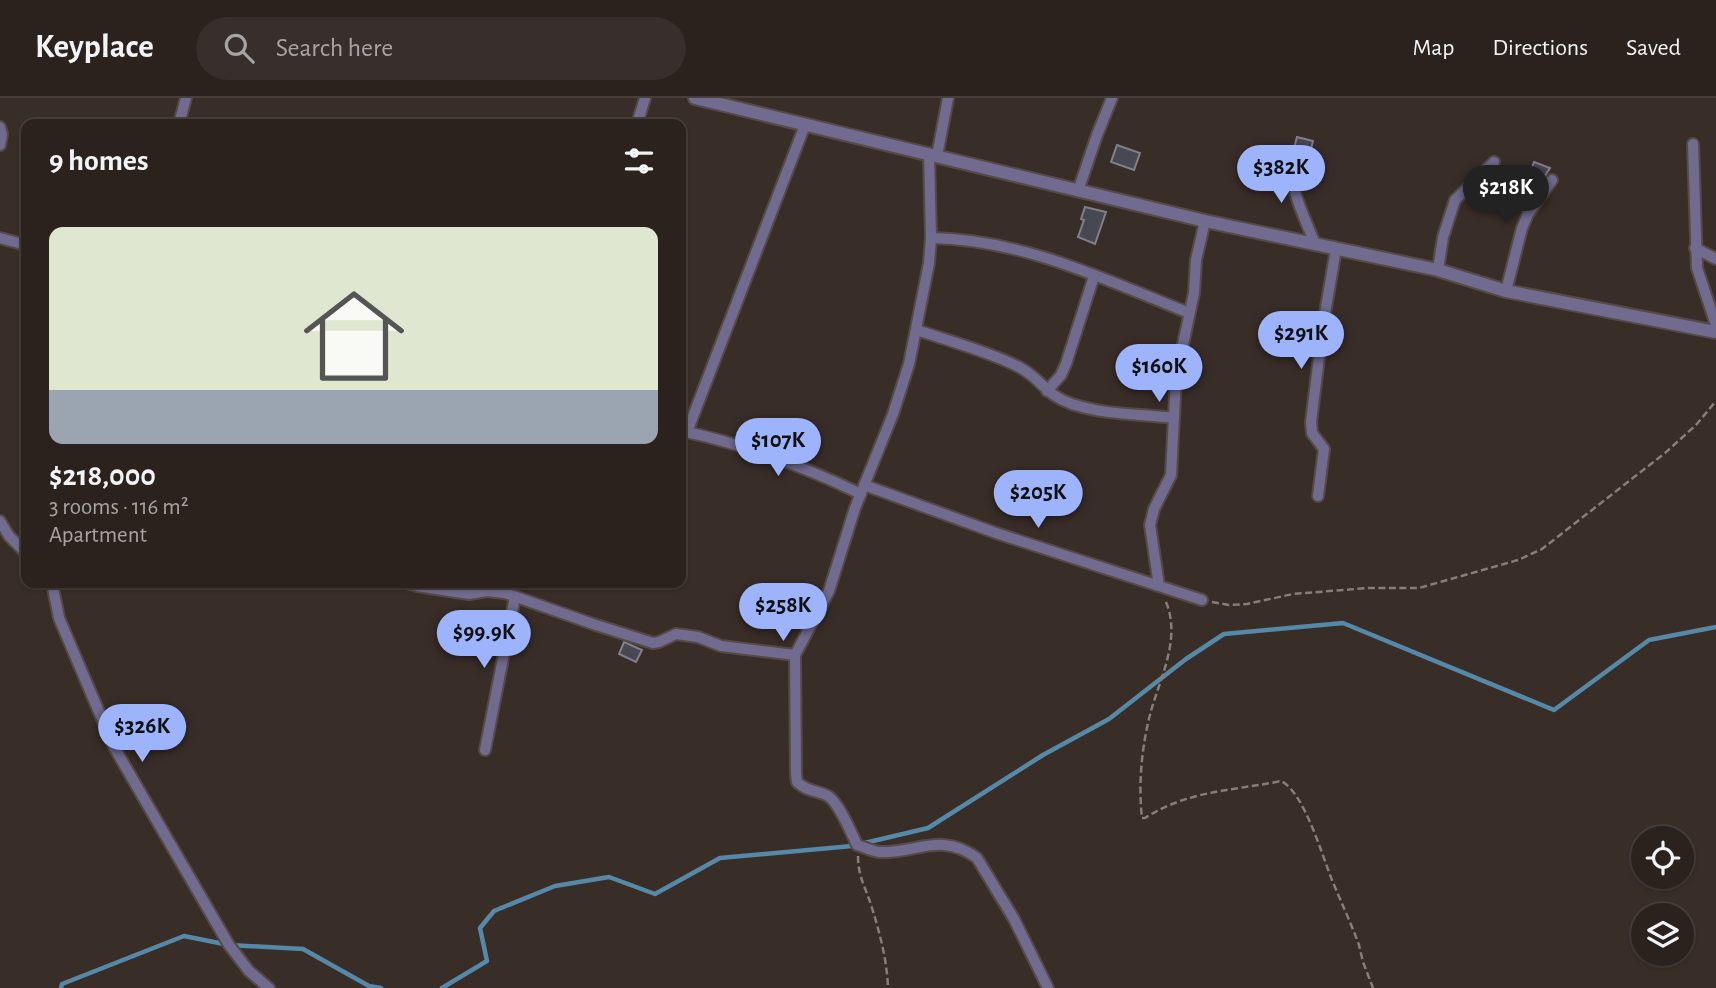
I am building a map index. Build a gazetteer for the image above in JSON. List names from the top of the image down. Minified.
{"page":{"header":"Keyplace","search":"Search here","nav":["Map","Directions","Saved"],"heading":"9 homes","price":["$382K","$218K","$291K","$160K","$107K","$205K","$258K","$99.9K","$326K"],"list":[{"name":"$218,000","note":"3 rooms · 116 m² · Apartment"}]}}
